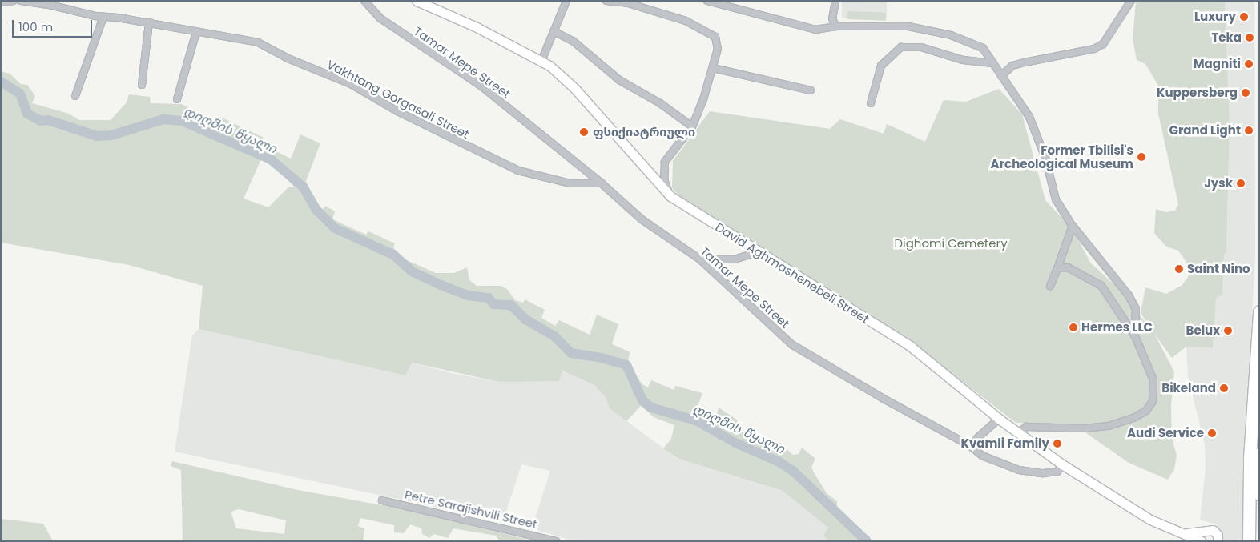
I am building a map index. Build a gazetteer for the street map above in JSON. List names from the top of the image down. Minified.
{"streets":{"street":["Tamar Mepe Street","Vakhtang Gorgasali Street","David Aghmashenebeli Street","Petre Sarajishvili Street"]},"crossings":[["Tamar Mepe Street","Vakhtang Gorgasali Street"],["Tamar Mepe Street","David Aghmashenebeli Street"]],"water":["დიღმის წყალი"],"parks":["Dighomi Cemetery"],"places":["Luxury","Teka","Magniti","Kuppersberg","Grand Light","ფსიქიატრიული","Former Tbilisi's Archeological Museum","Jysk","Saint Nino","Hermes LLC","Belux","Bikeland","Audi Service","Kvamli Family"],"scale_bar":"100 m"}
